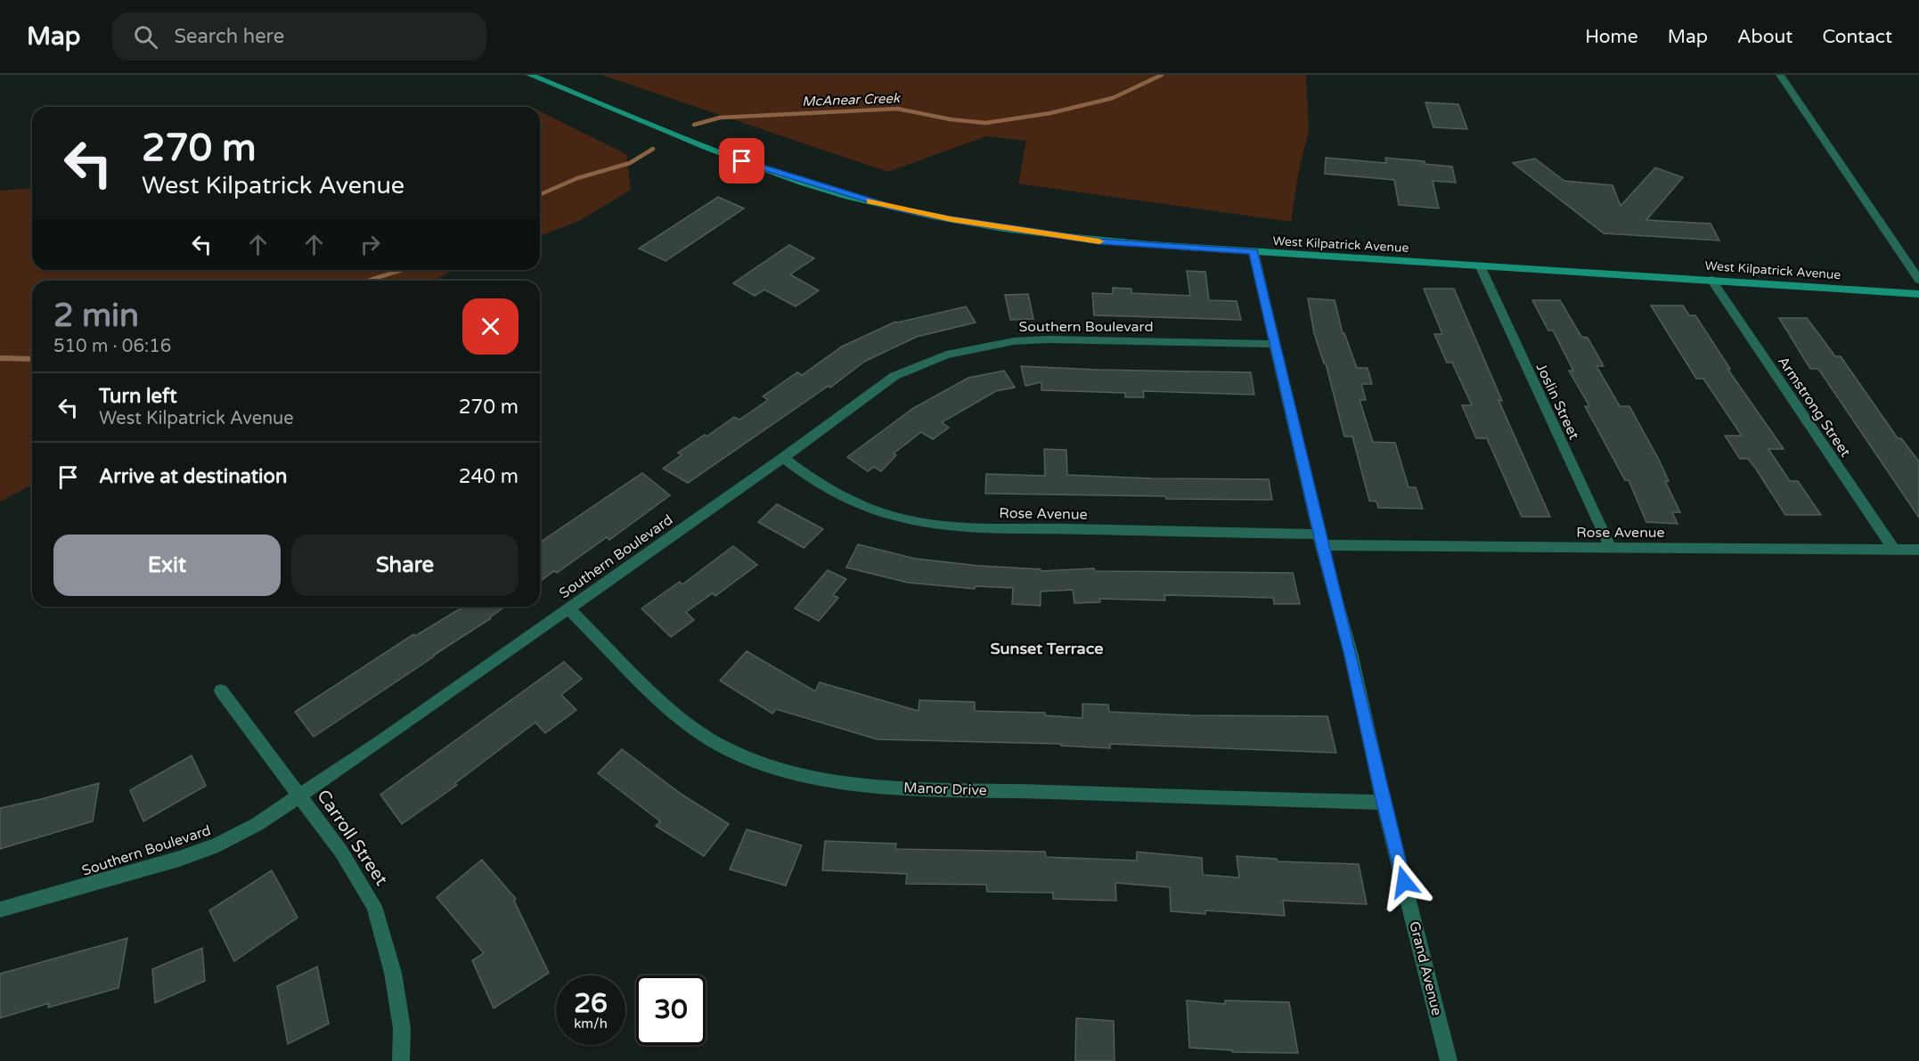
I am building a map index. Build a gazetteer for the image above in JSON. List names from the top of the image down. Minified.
{"streets":{"main road":["West Kilpatrick Avenue"],"street":["Southern Boulevard","Joslin Street","Armstrong Street","Rose Avenue","Manor Drive","Carroll Street","Grand Avenue"]},"crossings":[["West Kilpatrick Avenue","Joslin Street"],["West Kilpatrick Avenue","Armstrong Street"],["West Kilpatrick Avenue","Grand Avenue"],["Southern Boulevard","Rose Avenue"],["Southern Boulevard","Manor Drive"],["Southern Boulevard","Carroll Street"],["Southern Boulevard","Grand Avenue"],["Joslin Street","Rose Avenue"],["Armstrong Street","Rose Avenue"],["Rose Avenue","Grand Avenue"],["Manor Drive","Grand Avenue"]],"districts":["Sunset Terrace"],"water":["McAnear Creek"],"page":{"header":"Map","search":"Search here","nav":["Home","Map","About","Contact"],"turn":["270 m","West Kilpatrick Avenue"],"heading":["2 min","510 m · 06:16"],"list":[{"name":"Turn left","note":"West Kilpatrick Avenue","value":"270 m"},{"name":"Arrive at destination","value":"240 m"}],"buttons":["Exit","Share"],"speed":"26 km/h","limit":"30"}}
